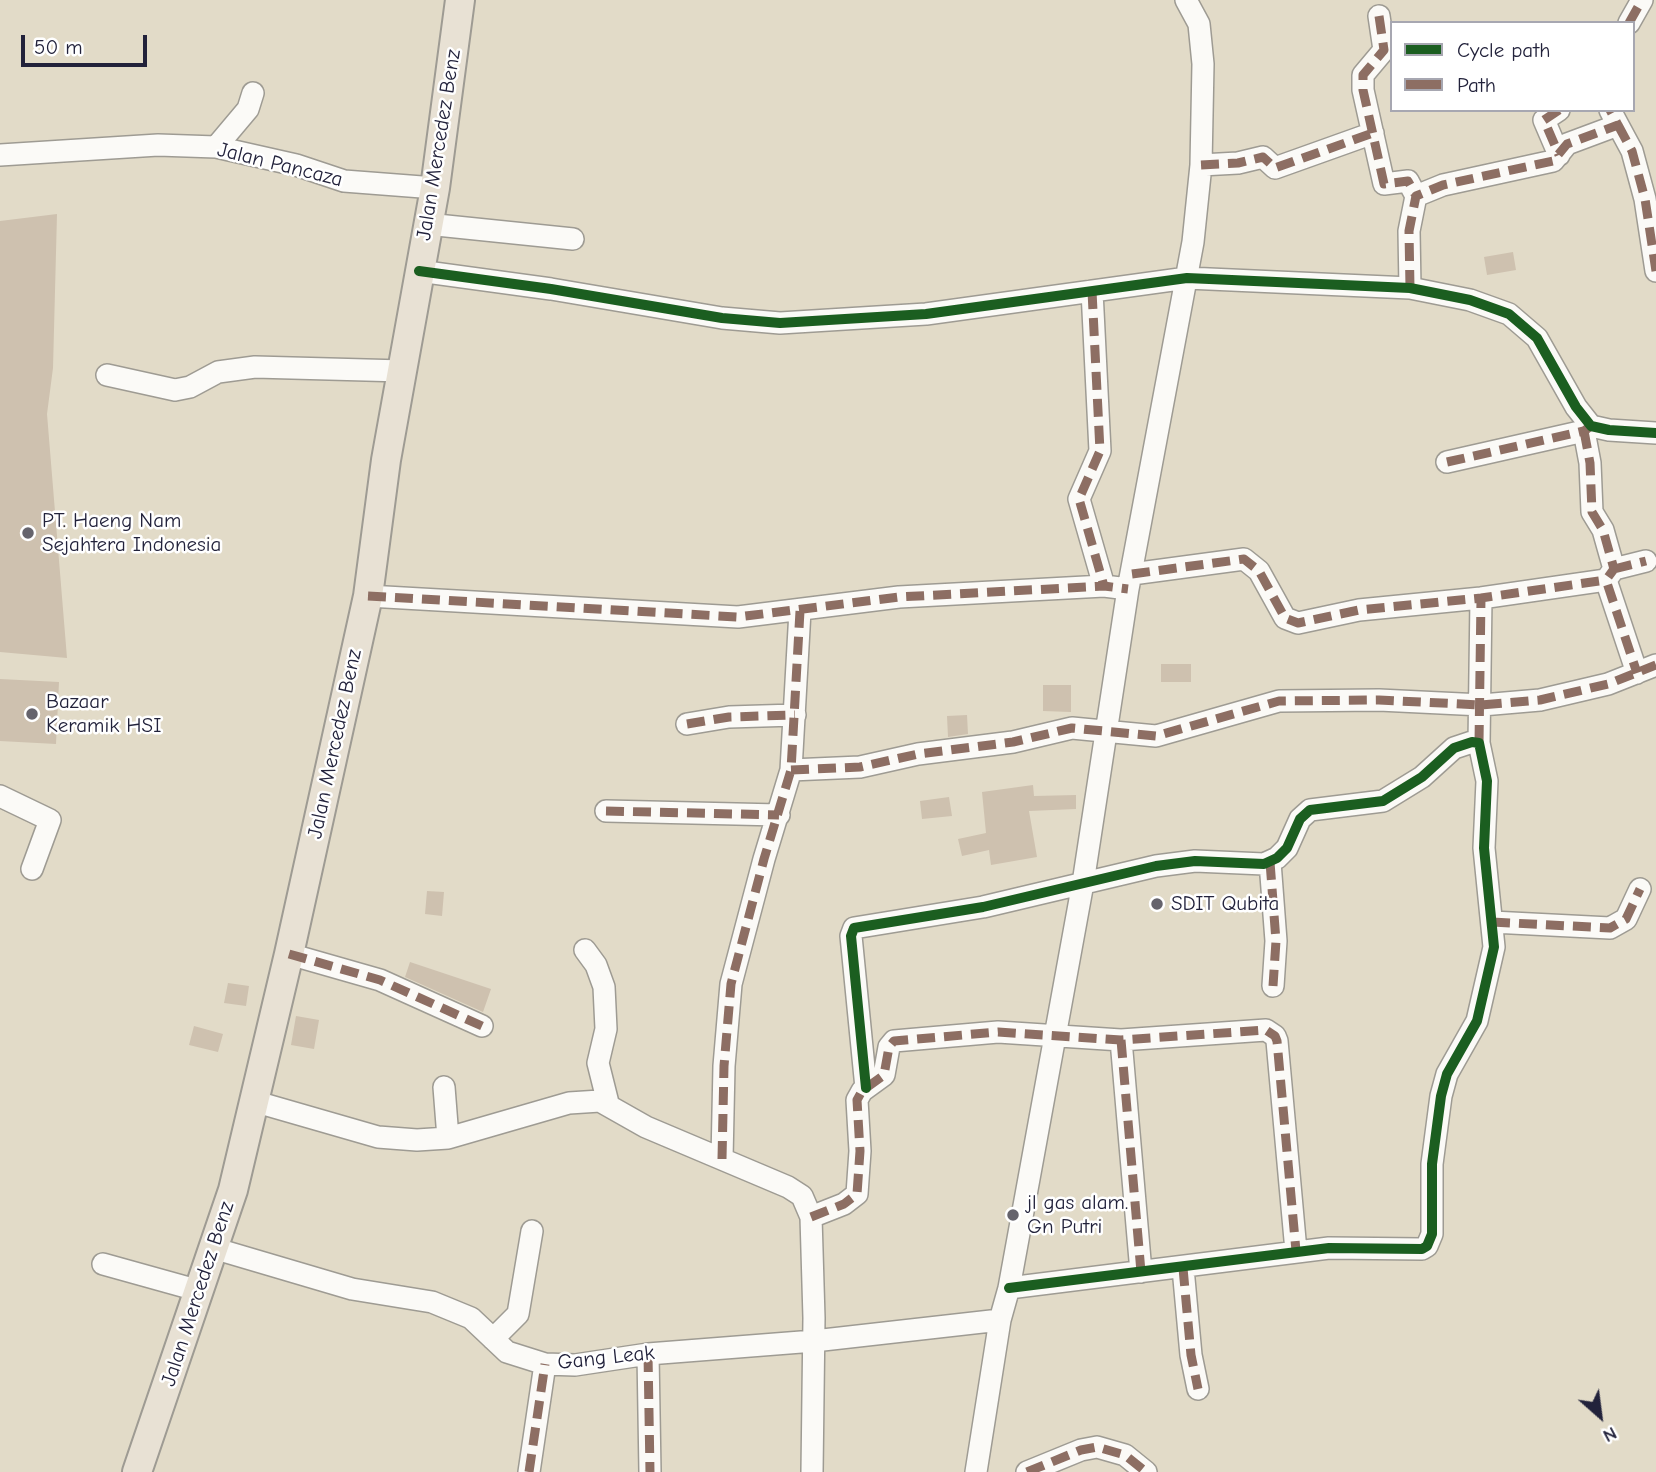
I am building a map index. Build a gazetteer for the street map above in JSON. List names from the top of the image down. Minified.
{"streets":{"main road":["Jalan Mercedez Benz"],"street":["Jalan Pancaza","Gang Leak"]},"crossings":[["Jalan Mercedez Benz","Jalan Pancaza"],["Jalan Mercedez Benz","Gang Leak"]],"places":["PT. Haeng Nam Sejahtera Indonesia","Bazaar Keramik HSI","SDIT Qubita","jl gas alam. Gn Putri"],"legend":["Cycle path","Path"],"scale_bar":"50 m","north":"bottom right"}
